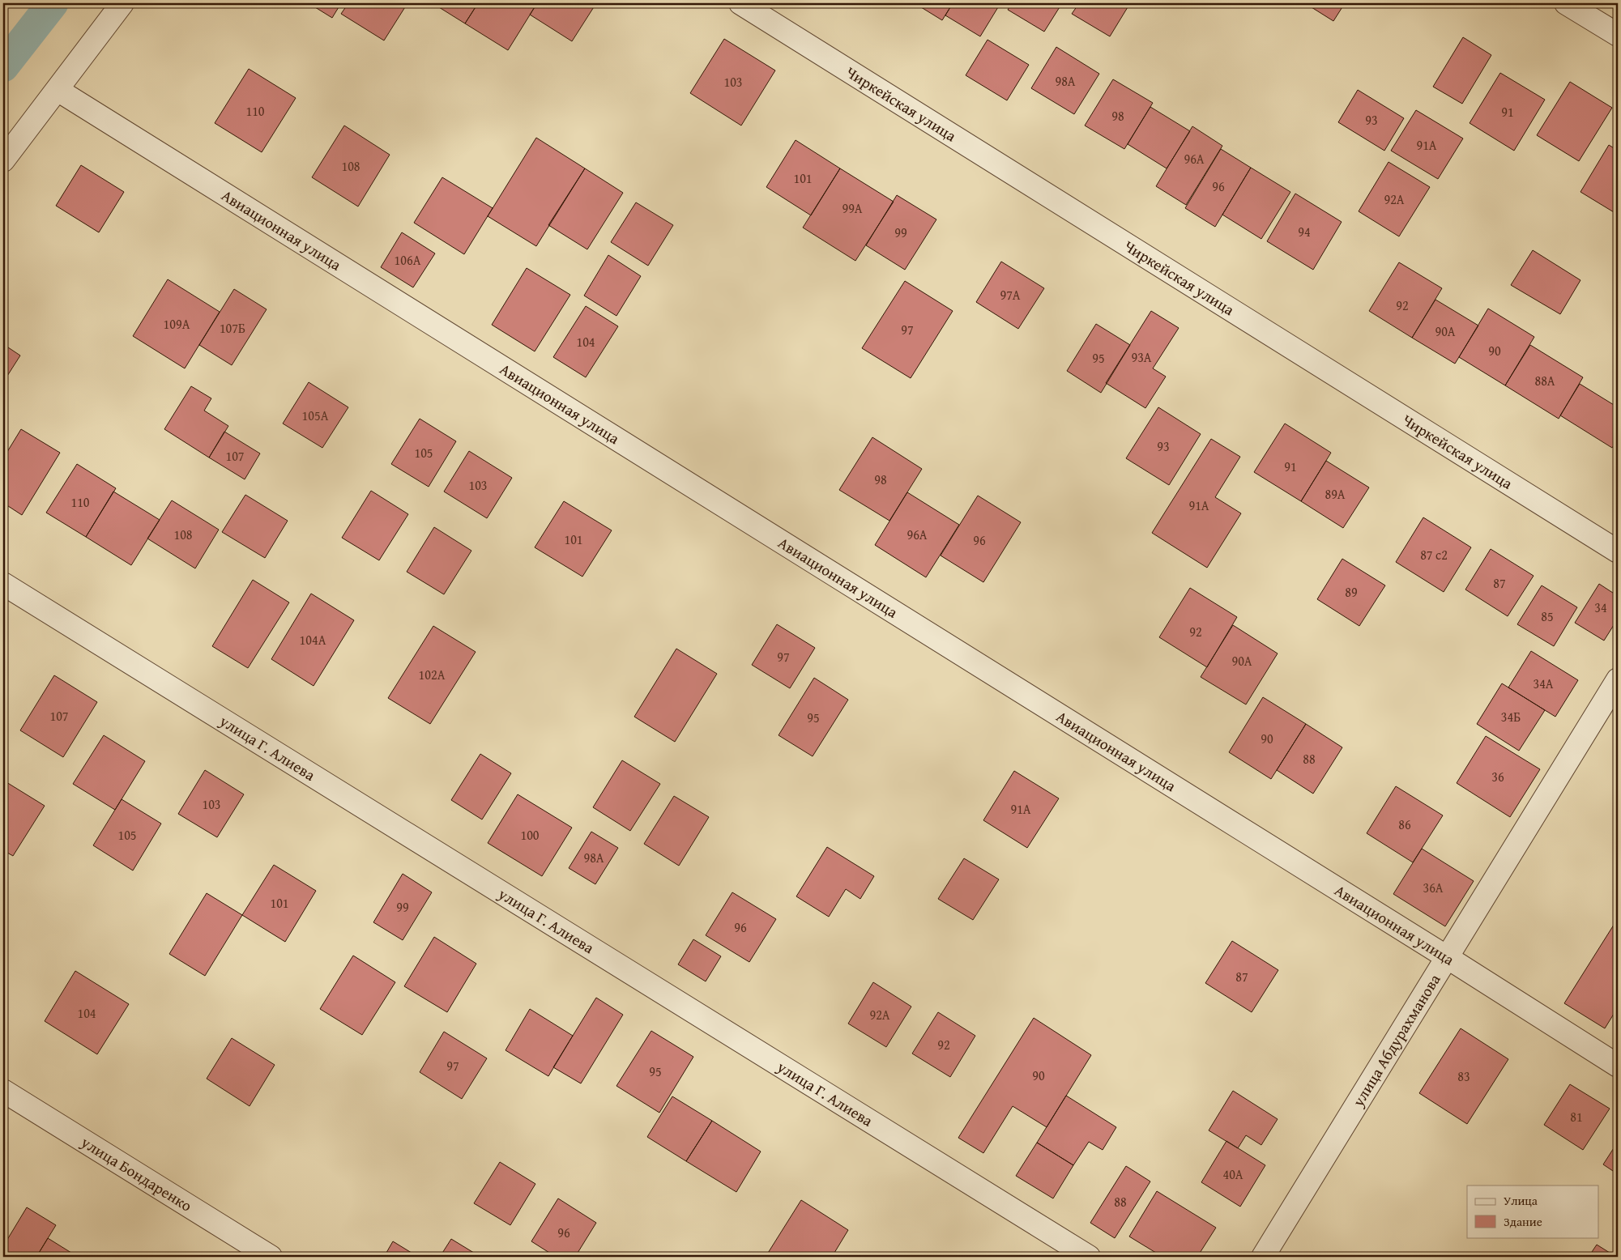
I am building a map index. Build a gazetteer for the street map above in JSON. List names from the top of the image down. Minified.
{"streets":{"street":["Чиркейская улица","Авиационная улица","улица Г. Алиева","улица Абдурахманова","улица Бондаренко"]},"crossings":[["Авиационная улица","улица Абдурахманова"]],"house_numbers":["98А","103","110","91","98","93","91А","96А","108","101","96","92А","99А","94","99","106А","97А","92","109А","107Б","97","90А","104","90","93А","95","88А","105А","93","105","107","91","98","103","89А","110","91А","108","96А","101","96","87 с2","87","89","34","85","92","104А","97","90А","102А","34А","107","34Б","95","90","88","36","103","91А","86","105","100","98А","36А","101","99","96","87","104","92А","92","97","95","90","83","81","40А","88","96"],"legend":["Улица","Здание"]}
